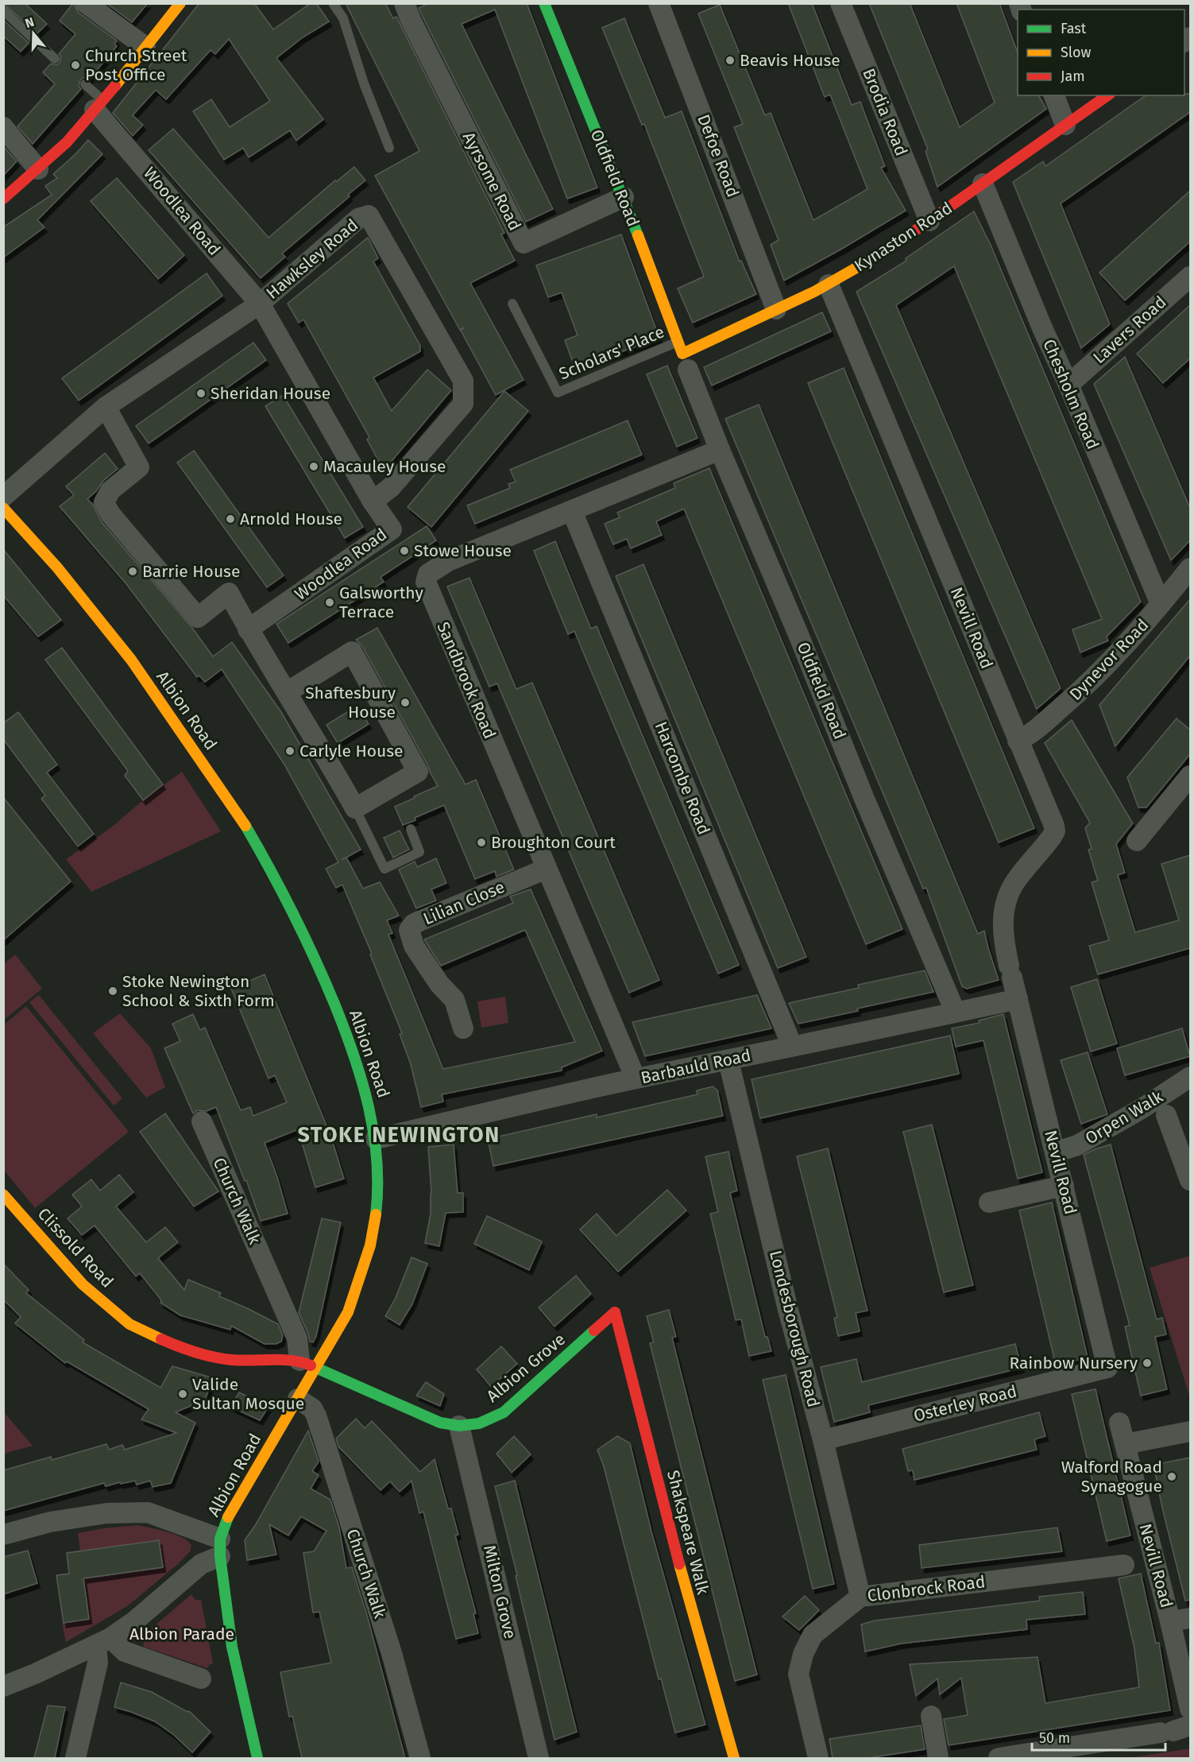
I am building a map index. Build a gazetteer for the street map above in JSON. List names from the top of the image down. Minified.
{"streets":{"street":["Brodia Road","Defoe Road","Oldfield Road","Ayrsome Road","Woodlea Road","Kynaston Road","Hawksley Road","Lavers Road","Chesholm Road","Nevill Road","Dynevor Road","Sandbrook Road","Albion Road","Harcombe Road","Lilian Close","Barbauld Road","Orpen Walk","Church Walk","Clissold Road","Londesborough Road","Albion Grove","Osterley Road","Shakspeare Walk","Clonbrock Road","Milton Grove"],"lane":["Scholars' Place"]},"crossings":[["Brodia Road","Kynaston Road"],["Defoe Road","Kynaston Road"],["Oldfield Road","Ayrsome Road"],["Oldfield Road","Kynaston Road"],["Oldfield Road","Scholars' Place"],["Oldfield Road","Sandbrook Road"],["Oldfield Road","Barbauld Road"],["Woodlea Road","Hawksley Road"],["Kynaston Road","Chesholm Road"],["Kynaston Road","Nevill Road"],["Lavers Road","Chesholm Road"],["Chesholm Road","Dynevor Road"],["Nevill Road","Dynevor Road"],["Nevill Road","Barbauld Road"],["Nevill Road","Orpen Walk"],["Nevill Road","Osterley Road"],["Sandbrook Road","Harcombe Road"],["Sandbrook Road","Lilian Close"],["Sandbrook Road","Barbauld Road"],["Albion Road","Barbauld Road"],["Albion Road","Church Walk"],["Albion Road","Clissold Road"],["Albion Road","Albion Grove"],["Harcombe Road","Barbauld Road"],["Barbauld Road","Londesborough Road"],["Church Walk","Clissold Road"],["Church Walk","Albion Grove"],["Clissold Road","Albion Grove"],["Londesborough Road","Osterley Road"],["Londesborough Road","Clonbrock Road"],["Albion Grove","Shakspeare Walk"],["Albion Grove","Milton Grove"]],"districts":["STOKE NEWINGTON"],"parks":["Albion Parade"],"places":["Beavis House","Church Street Post Office","Sheridan House","Macauley House","Arnold House","Stowe House","Barrie House","Galsworthy Terrace","Shaftesbury House","Carlyle House","Broughton Court","Stoke Newington School & Sixth Form","Rainbow Nursery","Valide Sultan Mosque","Walford Road Synagogue"],"legend":["Fast","Slow","Jam"],"scale_bar":"50 m","north":"top"}
